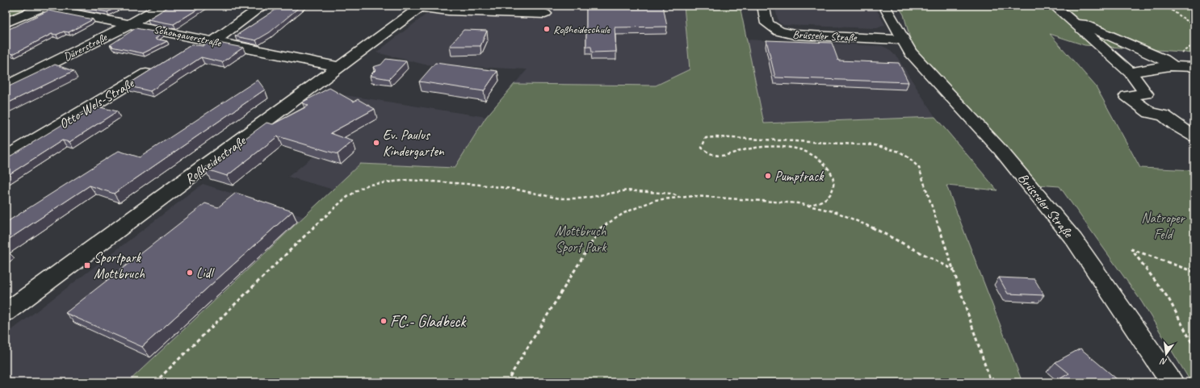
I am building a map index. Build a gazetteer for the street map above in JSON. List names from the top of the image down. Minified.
{"streets":{"street":["Schongauerstraße","Brüsseler Straße","Dürerstraße","Otto-Wels-Straße","Roßheidestraße"]},"crossings":[["Schongauerstraße","Dürerstraße"],["Schongauerstraße","Roßheidestraße"]],"parks":["Natroper Feld","Mottbruch Sport Park"],"places":{"other":["Roßheideschule","Ev. Paulus Kindergarten","Pumptrack","Lidl","FC.- Gladbeck"],"transit":["Sportpark Mottbruch"]},"north":"bottom"}
